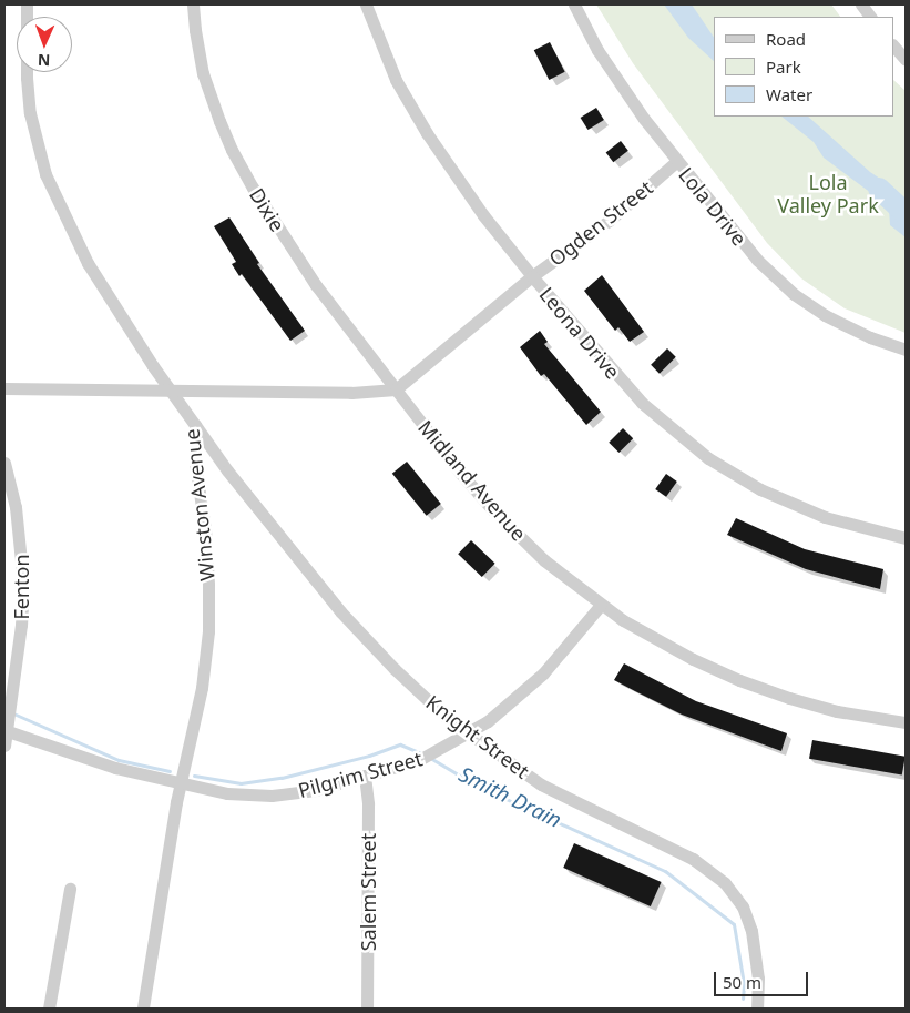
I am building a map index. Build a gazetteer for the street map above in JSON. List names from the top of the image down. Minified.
{"streets":{"street":["Lola Drive","Dixie","Ogden Street","Leona Drive","Midland Avenue","Winston Avenue","Fenton","Knight Street","Pilgrim Street","Salem Street"]},"crossings":[["Lola Drive","Ogden Street"],["Dixie","Ogden Street"],["Dixie","Midland Avenue"],["Ogden Street","Leona Drive"],["Ogden Street","Midland Avenue"],["Midland Avenue","Pilgrim Street"],["Winston Avenue","Knight Street"],["Winston Avenue","Pilgrim Street"],["Fenton","Pilgrim Street"],["Knight Street","Pilgrim Street"],["Pilgrim Street","Salem Street"]],"water":["Smith Drain"],"parks":["Lola Valley Park"],"legend":["Road","Park","Water"],"scale_bar":"50 m","north":"bottom"}
